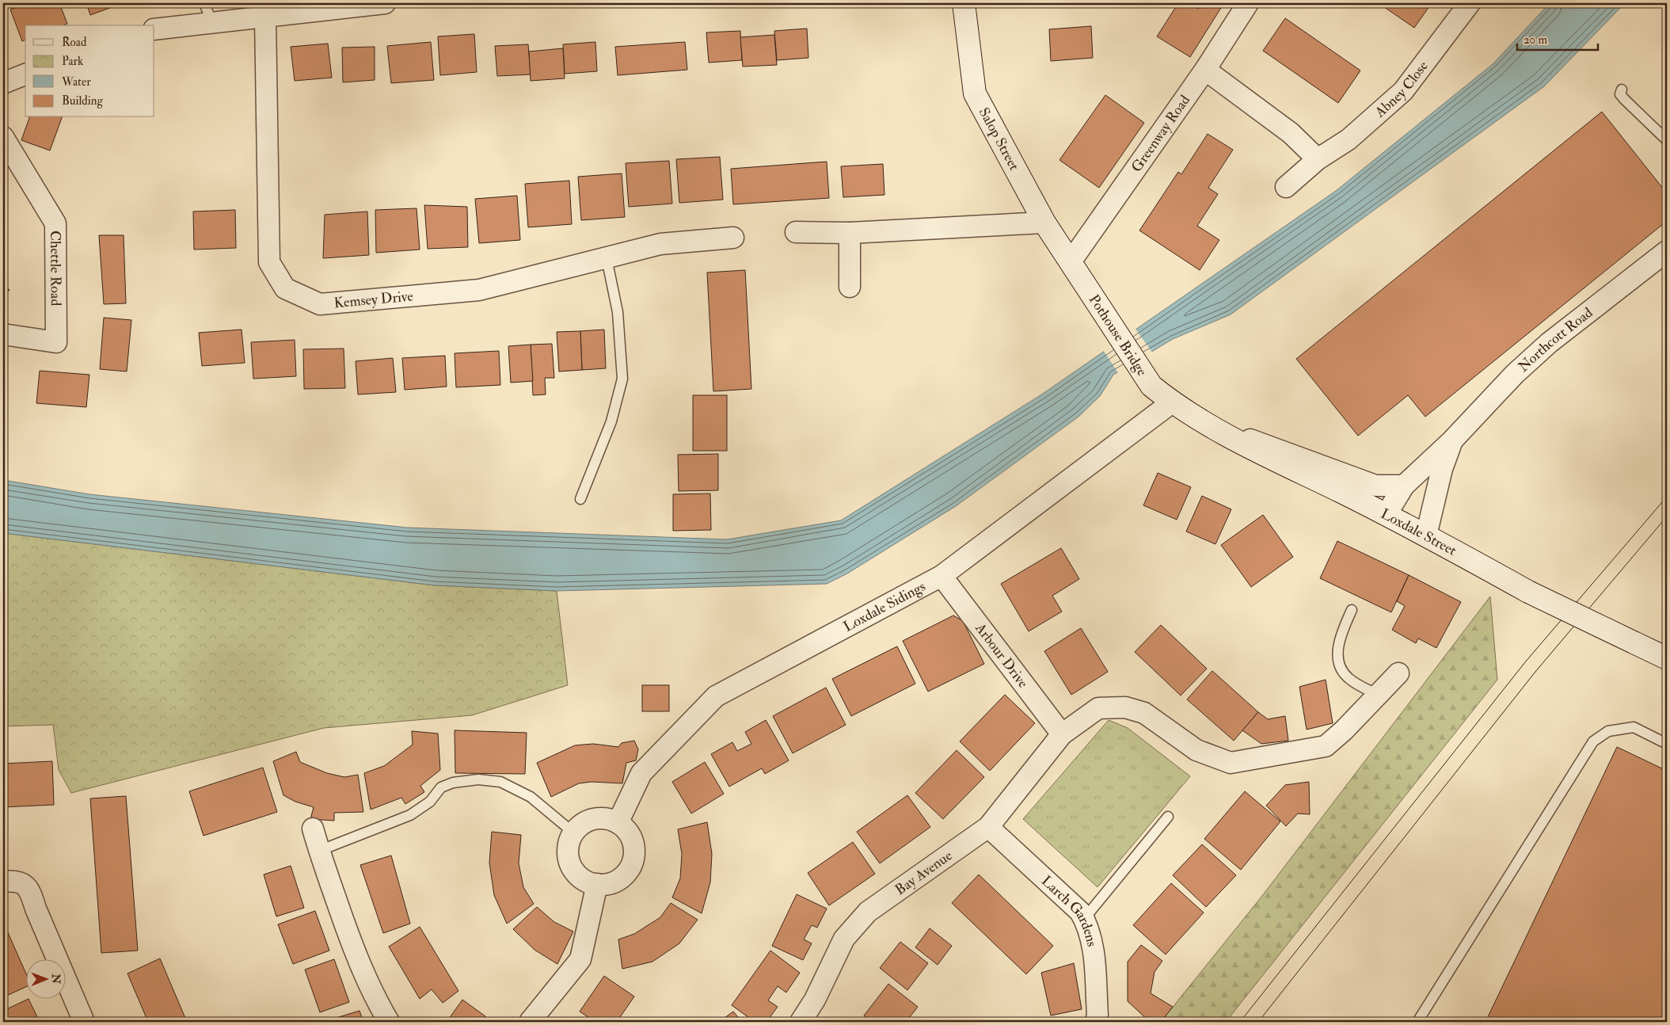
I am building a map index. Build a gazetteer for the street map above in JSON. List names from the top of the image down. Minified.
{"streets":{"main road":["Salop Street","Pothouse Bridge","Loxdale Street"],"street":["Abney Close","Greenway Road","Chettle Road","Kemsey Drive","Northcott Road","Loxdale Sidings","Arbour Drive","Bay Avenue","Larch Gardens"]},"crossings":[["Greenway Road","Salop Street"],["Greenway Road","Pothouse Bridge"],["Salop Street","Pothouse Bridge"],["Pothouse Bridge","Loxdale Street"],["Pothouse Bridge","Loxdale Sidings"],["Northcott Road","Loxdale Street"],["Loxdale Street","Loxdale Sidings"],["Loxdale Sidings","Arbour Drive"],["Arbour Drive","Bay Avenue"],["Bay Avenue","Larch Gardens"]],"legend":["Road","Park","Water","Building"],"scale_bar":"20 m","north":"right"}
